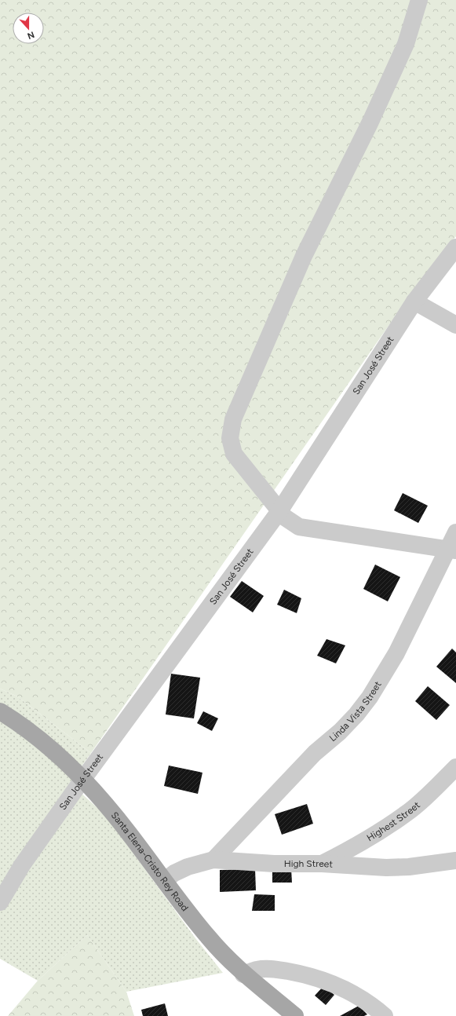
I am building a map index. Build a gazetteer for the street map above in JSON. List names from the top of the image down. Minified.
{"streets":{"main road":["Santa Elena-Cristo Rey Road"],"street":["San José Street","Linda Vista Street","Highest Street","High Street"]},"crossings":[["San José Street","Santa Elena-Cristo Rey Road"],["Linda Vista Street","High Street"],["Highest Street","High Street"],["Santa Elena-Cristo Rey Road","High Street"]],"north":"bottom"}
